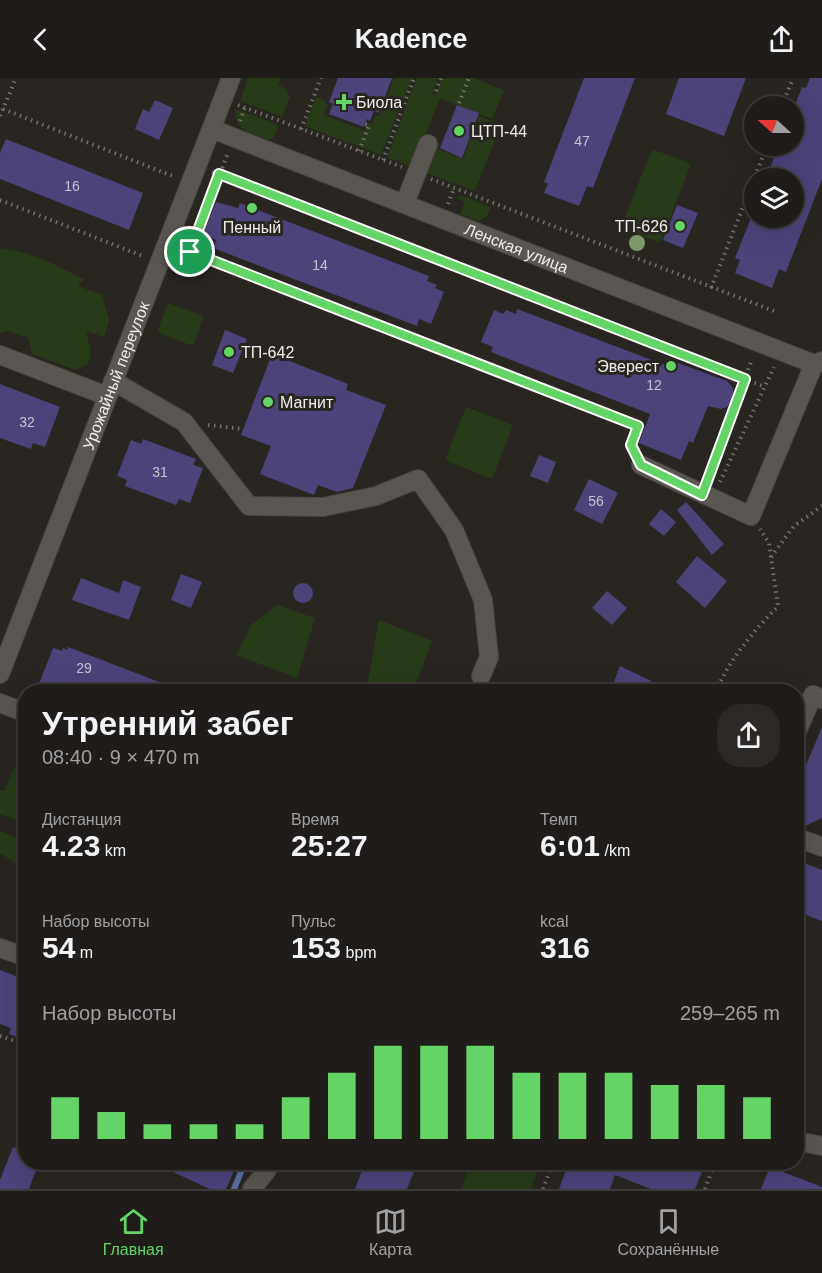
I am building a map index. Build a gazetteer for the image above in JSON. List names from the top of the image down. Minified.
{"streets":{"street":["Ленская улица","Урожайный переулок"]},"crossings":[["Ленская улица","Урожайный переулок"]],"places":{"health":["Биола"],"other":["ЦТП-44","Пенный","ТП-626","ТП-642","Эверест","Магнит"]},"house_numbers":["47","16","14","12","32","31","56","29"],"north":"left","page":{"header":"Kadence","heading":["Утренний забег","08:40 · 9 × 470 m"],"stats":[["Дистанция","4.23 km"],["Время","25:27"],["Темп","6:01 /km"],["Набор высоты","54 m"],["Пульс","153 bpm"],["kcal","316"]],"chart":["Набор высоты","259–265 m"],"tabs":["Главная","Карта","Сохранённые"]}}
